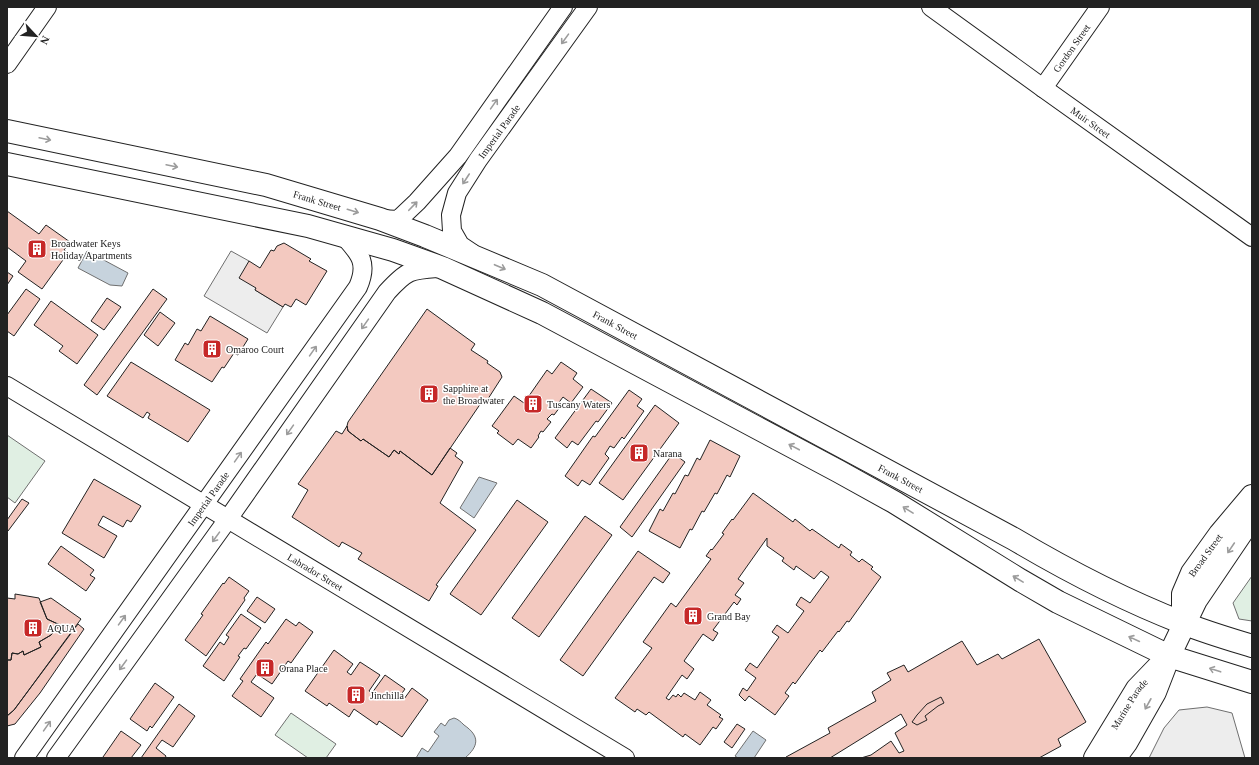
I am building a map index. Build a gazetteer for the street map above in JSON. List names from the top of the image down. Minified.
{"streets":{"main road":["Frank Street","Broad Street","Marine Parade"],"street":["Gordon Street","Muir Street","Imperial Parade","Labrador Street"]},"crossings":[["Gordon Street","Muir Street"],["Imperial Parade","Frank Street"],["Imperial Parade","Labrador Street"],["Frank Street","Broad Street"],["Broad Street","Marine Parade"]],"places":{"building":["Broadwater Keys Holiday Apartments","Omaroo Court","Sapphire at the Broadwater","Tuscany Waters","Narana","Grand Bay","AQUA","Orana Place","Jinchilla"]},"north":"bottom right"}
